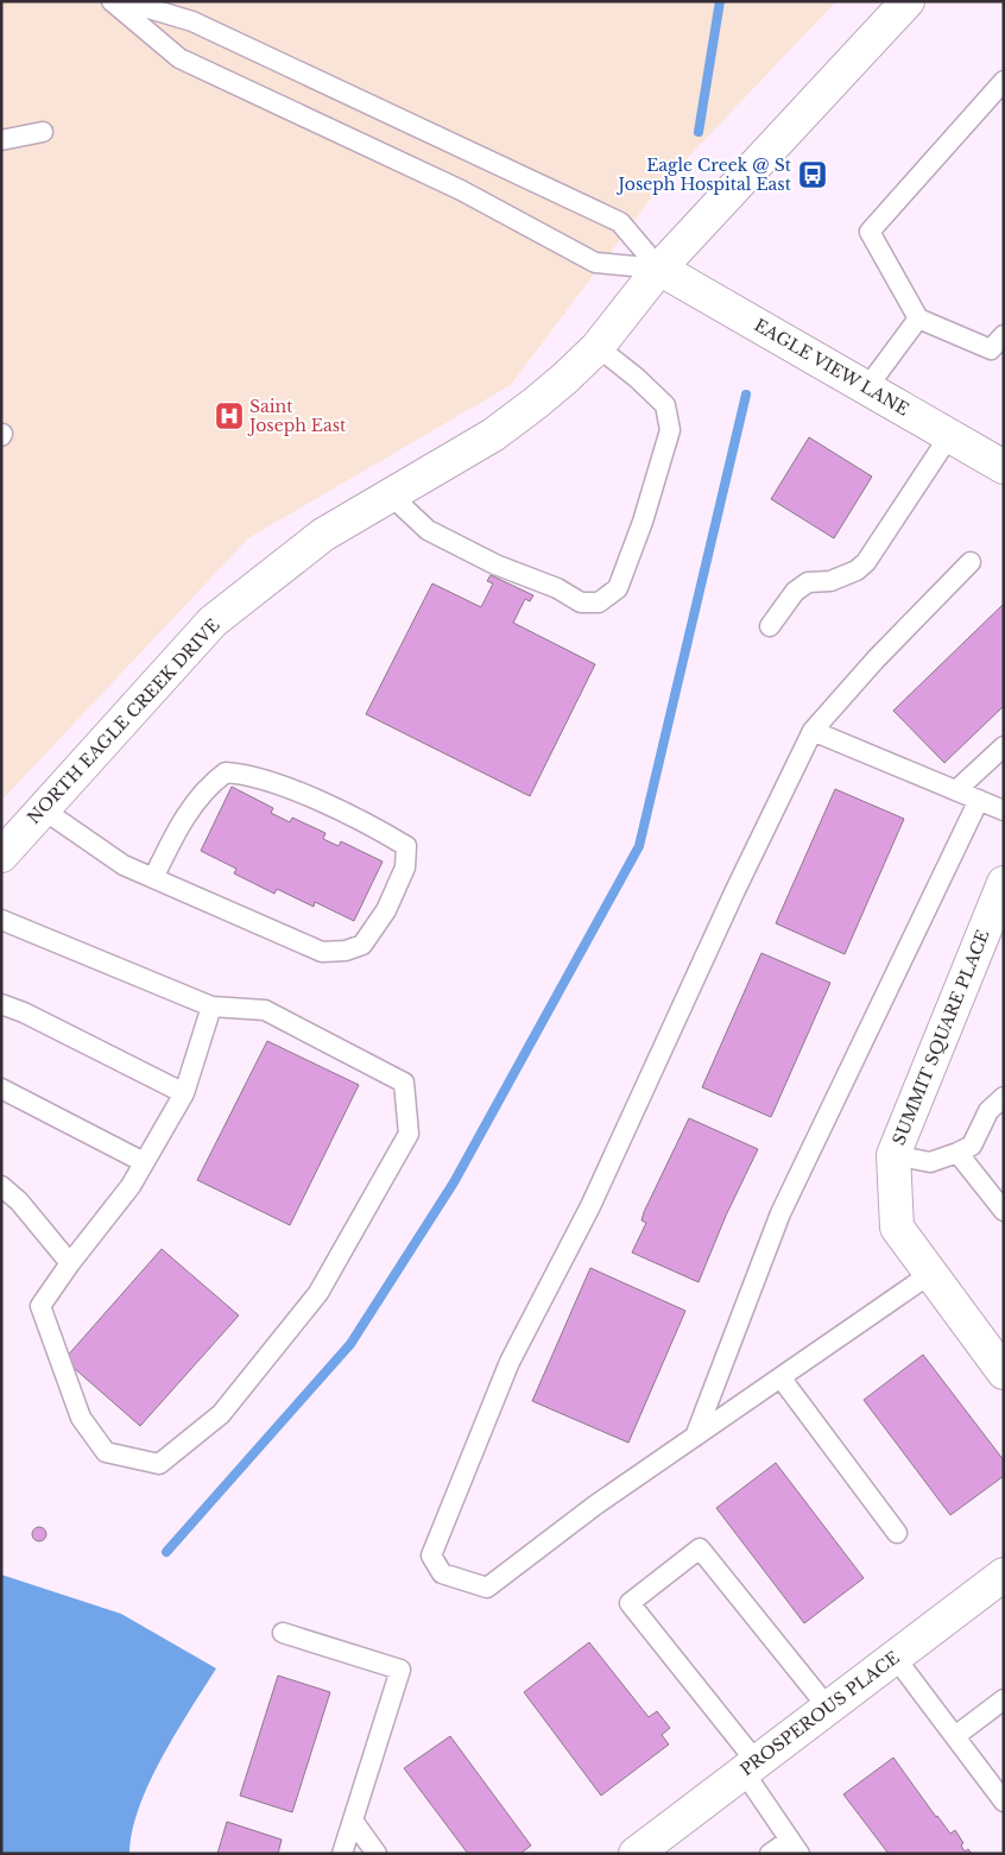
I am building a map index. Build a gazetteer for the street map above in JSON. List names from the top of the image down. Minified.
{"streets":{"street":["EAGLE VIEW LANE","NORTH EAGLE CREEK DRIVE","SUMMIT SQUARE PLACE","PROSPEROUS PLACE"]},"crossings":[["EAGLE VIEW LANE","NORTH EAGLE CREEK DRIVE"]],"places":{"bus stop":["Eagle Creek @ St Joseph Hospital East"],"hospital":["Saint Joseph East"]}}
